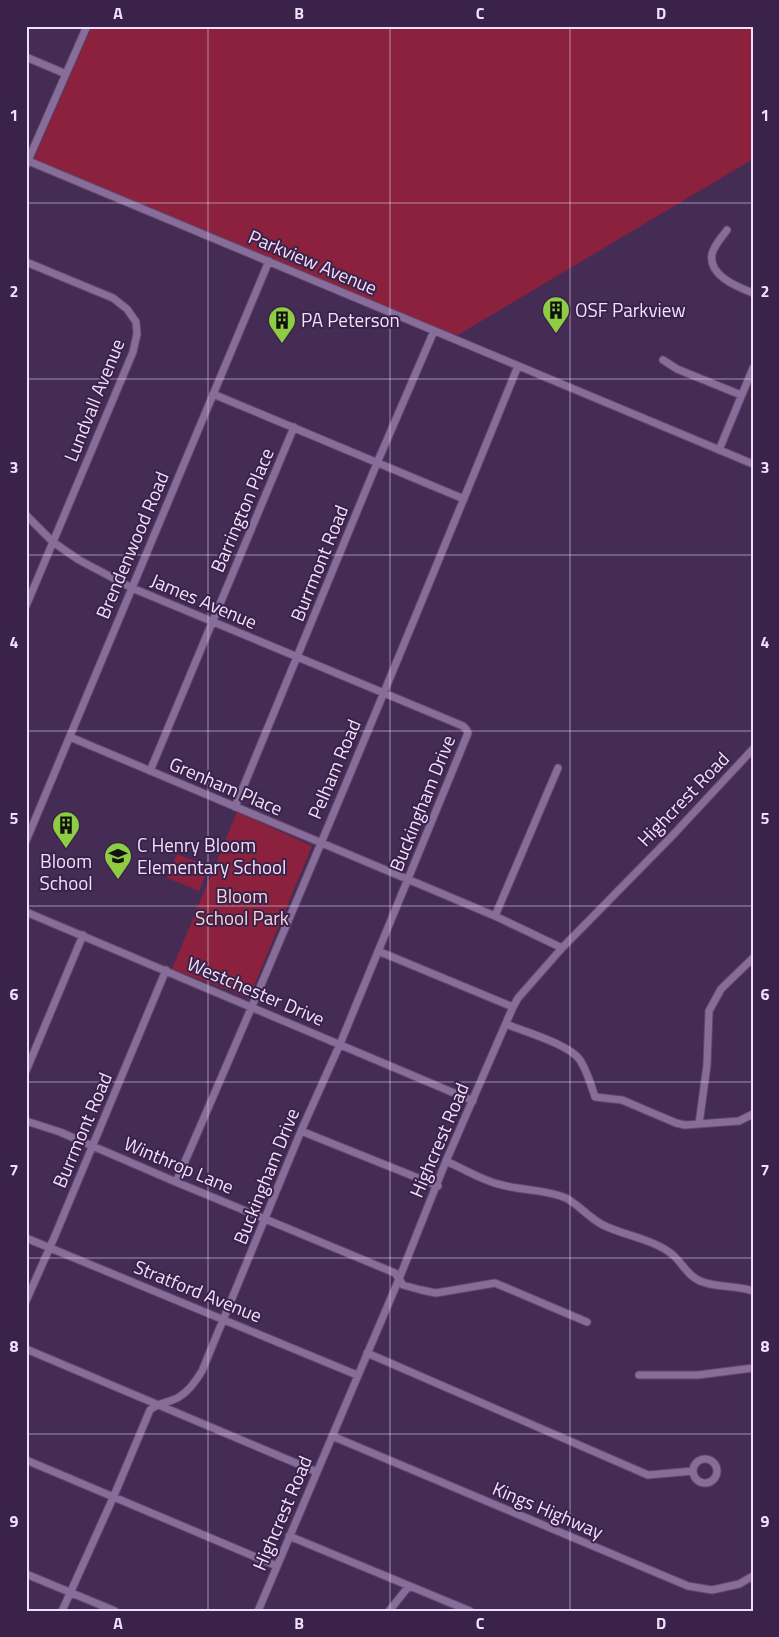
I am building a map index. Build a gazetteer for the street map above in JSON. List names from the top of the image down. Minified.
{"streets":{"street":["Parkview Avenue","Lundvall Avenue","Barrington Place","Brendenwood Road","Burrmont Road","James Avenue","Pelham Road","Grenham Place","Highcrest Road","Buckingham Drive","Westchester Drive","Winthrop Lane","Stratford Avenue","Kings Highway"]},"crossings":[["Parkview Avenue","Brendenwood Road"],["Parkview Avenue","Burrmont Road"],["Parkview Avenue","Pelham Road"],["Lundvall Avenue","James Avenue"],["Barrington Place","James Avenue"],["Barrington Place","Grenham Place"],["Brendenwood Road","James Avenue"],["Brendenwood Road","Grenham Place"],["Burrmont Road","James Avenue"],["Burrmont Road","Grenham Place"],["Burrmont Road","Westchester Drive"],["Burrmont Road","Winthrop Lane"],["Burrmont Road","Stratford Avenue"],["James Avenue","Pelham Road"],["James Avenue","Buckingham Drive"],["Pelham Road","Grenham Place"],["Pelham Road","Westchester Drive"],["Pelham Road","Winthrop Lane"],["Grenham Place","Highcrest Road"],["Grenham Place","Buckingham Drive"],["Highcrest Road","Westchester Drive"],["Highcrest Road","Winthrop Lane"],["Highcrest Road","Stratford Avenue"],["Highcrest Road","Kings Highway"],["Buckingham Drive","Westchester Drive"],["Buckingham Drive","Winthrop Lane"],["Buckingham Drive","Stratford Avenue"]],"parks":["Bloom School Park"],"places":{"building":["OSF Parkview","PA Peterson","Bloom School"],"school or university":["C Henry Bloom Elementary School"]},"grid":{"columns":["A","B","C","D"],"rows":["1","2","3","4","5","6","7","8","9"]}}
